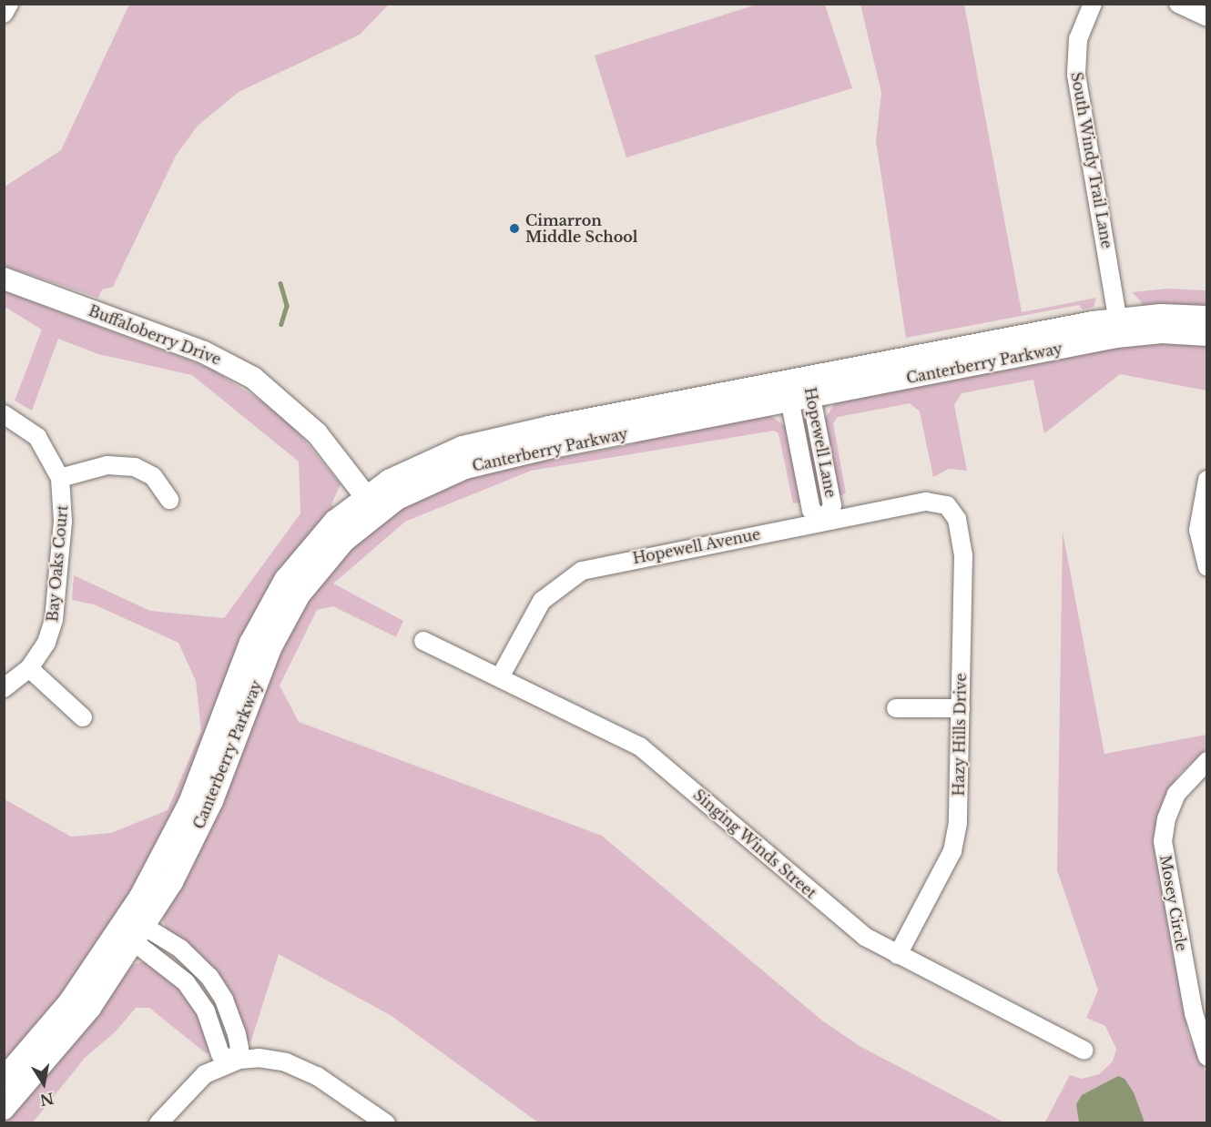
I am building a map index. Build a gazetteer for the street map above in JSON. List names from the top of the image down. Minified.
{"streets":{"street":["South Windy Trail Lane","Buffaloberry Drive","Canterberry Parkway","Hopewell Lane","Hopewell Avenue","Bay Oaks Court","Hazy Hills Drive","Singing Winds Street","Mosey Circle"]},"crossings":[["South Windy Trail Lane","Canterberry Parkway"],["Buffaloberry Drive","Canterberry Parkway"],["Canterberry Parkway","Hopewell Lane"],["Hopewell Lane","Hopewell Avenue"],["Hopewell Avenue","Hazy Hills Drive"],["Hopewell Avenue","Singing Winds Street"],["Hazy Hills Drive","Singing Winds Street"]],"places":["Cimarron Middle School"],"north":"bottom"}
